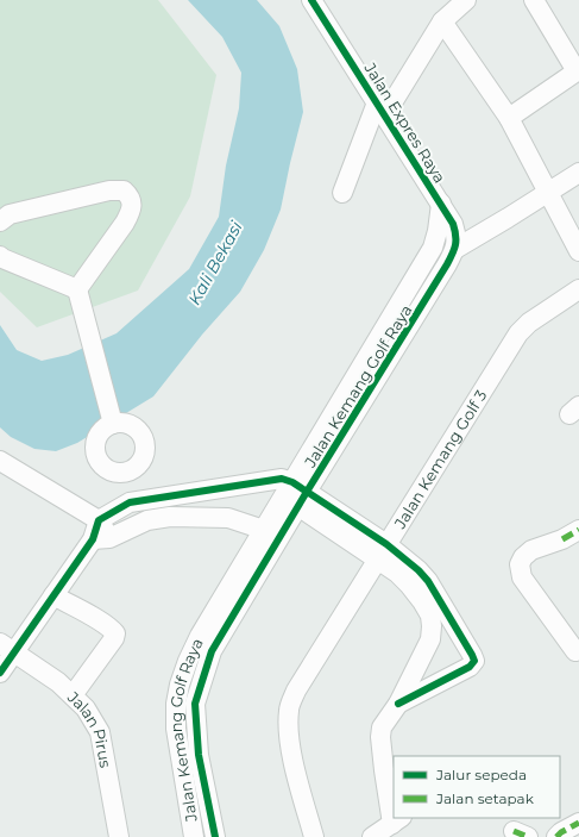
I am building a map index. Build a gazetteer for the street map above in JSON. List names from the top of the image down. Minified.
{"streets":{"street":["Jalan Expres Raya","Jalan Kemang Golf Raya","Jalan Kemang Golf 3","Jalan Pirus"]},"crossings":[["Jalan Expres Raya","Jalan Kemang Golf Raya"]],"water":["Kali Bekasi"],"legend":["Jalur sepeda","Jalan setapak"]}
